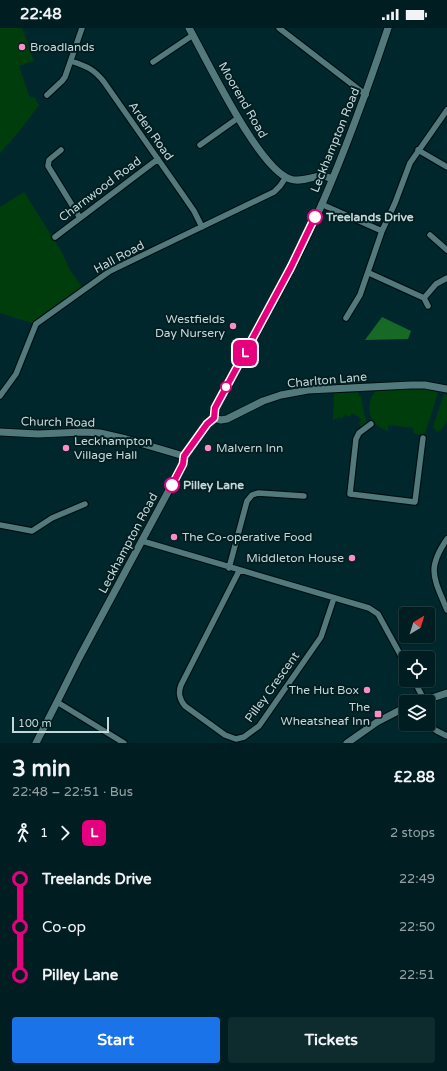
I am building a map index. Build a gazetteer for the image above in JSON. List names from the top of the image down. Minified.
{"streets":{"street":["Moorend Road","Arden Road","Leckhampton Road","Charnwood Road","Hall Road","Charlton Lane","Church Road","Pilley Crescent"]},"crossings":[["Moorend Road","Hall Road"],["Arden Road","Charnwood Road"],["Arden Road","Hall Road"],["Leckhampton Road","Charlton Lane"],["Leckhampton Road","Church Road"]],"places":{"other":["Broadlands","Treelands Drive","Westfields Day Nursery","Leckhampton Village Hall","Malvern Inn","Pilley Lane","The Co-operative Food","Middleton House","The Hut Box"],"transit":["The Wheatsheaf Inn"]},"lines":["bus line L"],"scale_bar":"100 m","north":"top right","page":{"status":"22:48","on_map":"L","scale":"100 m","heading":["3 min","22:48 – 22:51 · Bus","£2.88"],"legs":["1","L","2 stops"],"list":[{"name":"Treelands Drive","value":"22:49"},{"name":"Co-op","value":"22:50"},{"name":"Pilley Lane","value":"22:51"}],"buttons":["Start","Tickets"]}}
